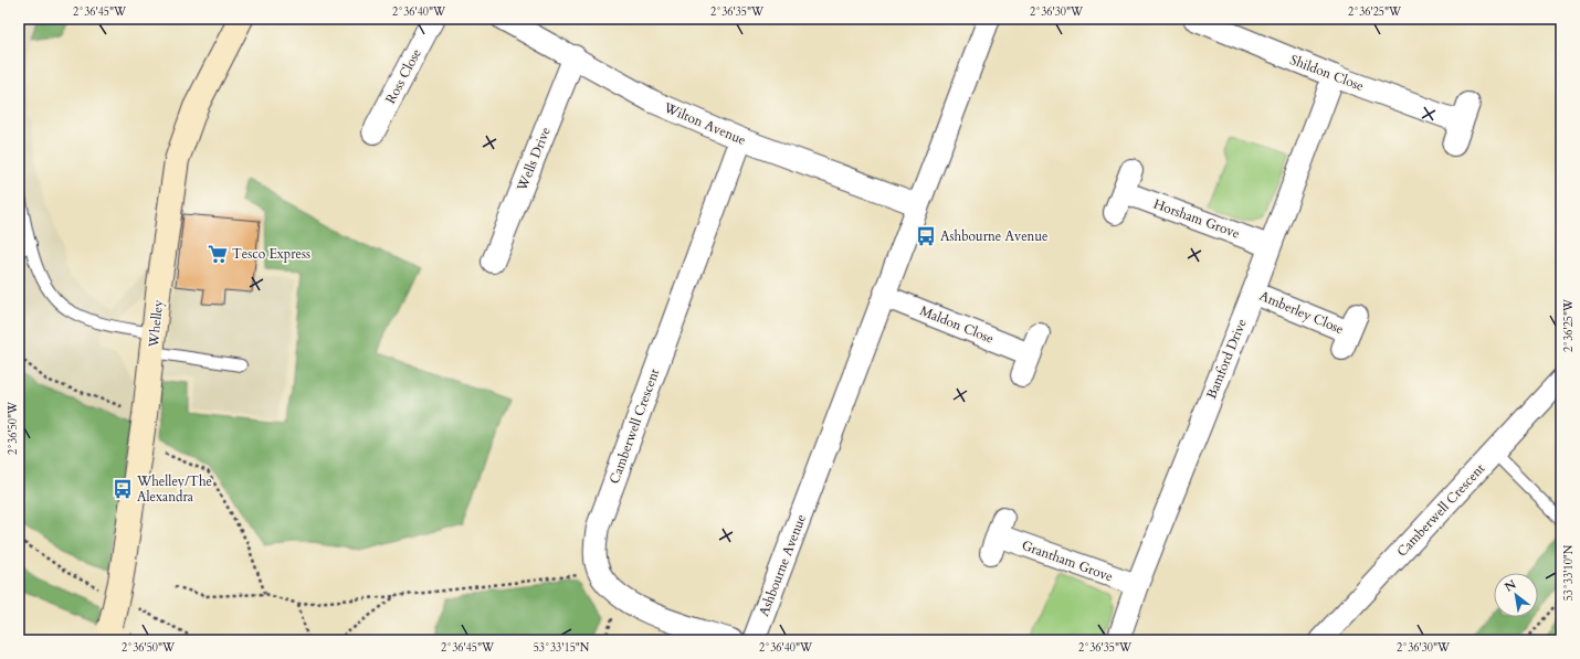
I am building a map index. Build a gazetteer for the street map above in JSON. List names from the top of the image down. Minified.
{"streets":{"main road":["Whelley"],"street":["Shildon Close","Ross Close","Wilton Avenue","Wells Drive","Horsham Grove","Amberley Close","Maldon Close","Bamford Drive","Camberwell Crescent","Grantham Grove","Ashbourne Avenue"]},"crossings":[["Shildon Close","Bamford Drive"],["Wilton Avenue","Wells Drive"],["Wilton Avenue","Camberwell Crescent"],["Wilton Avenue","Ashbourne Avenue"],["Horsham Grove","Bamford Drive"],["Amberley Close","Bamford Drive"],["Maldon Close","Ashbourne Avenue"],["Bamford Drive","Grantham Grove"]],"places":{"bus stop":["Ashbourne Avenue","Whelley/The Alexandra"],"supermarket":["Tesco Express"]},"north":"top left","coordinates":["2°36'45\"W","2°36'40\"W","2°36'35\"W","2°36'30\"W","2°36'25\"W","2°36'50\"W","53°33'10\"N","53°33'15\"N"]}
